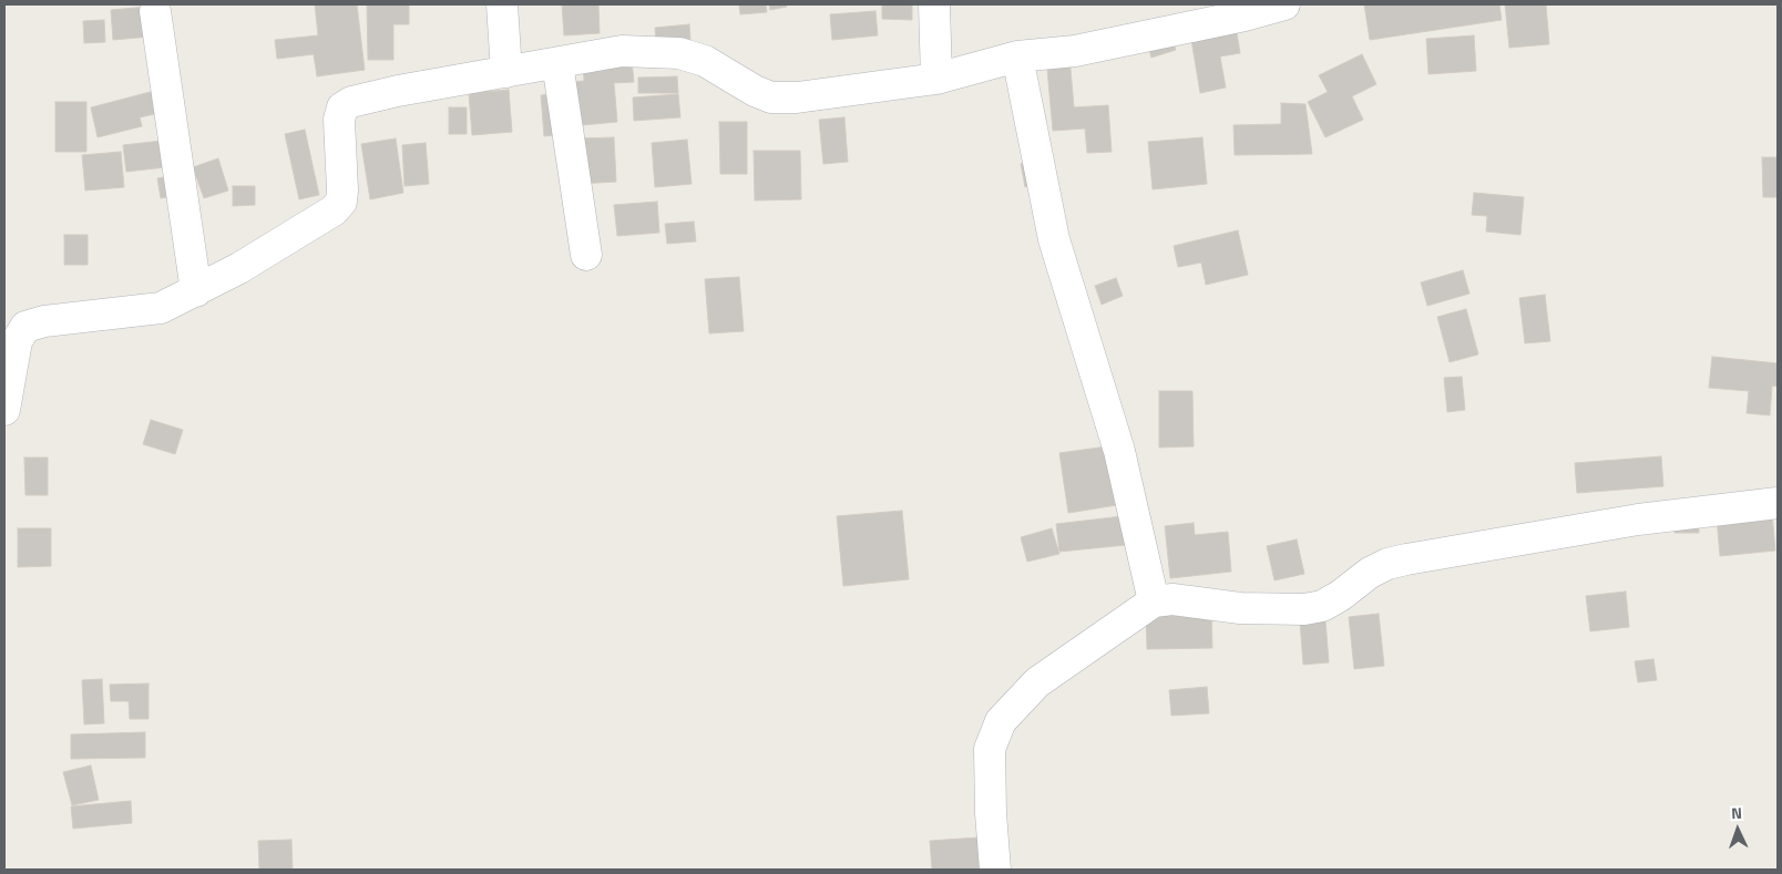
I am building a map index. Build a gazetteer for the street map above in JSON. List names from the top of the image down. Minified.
{"north":"top"}
